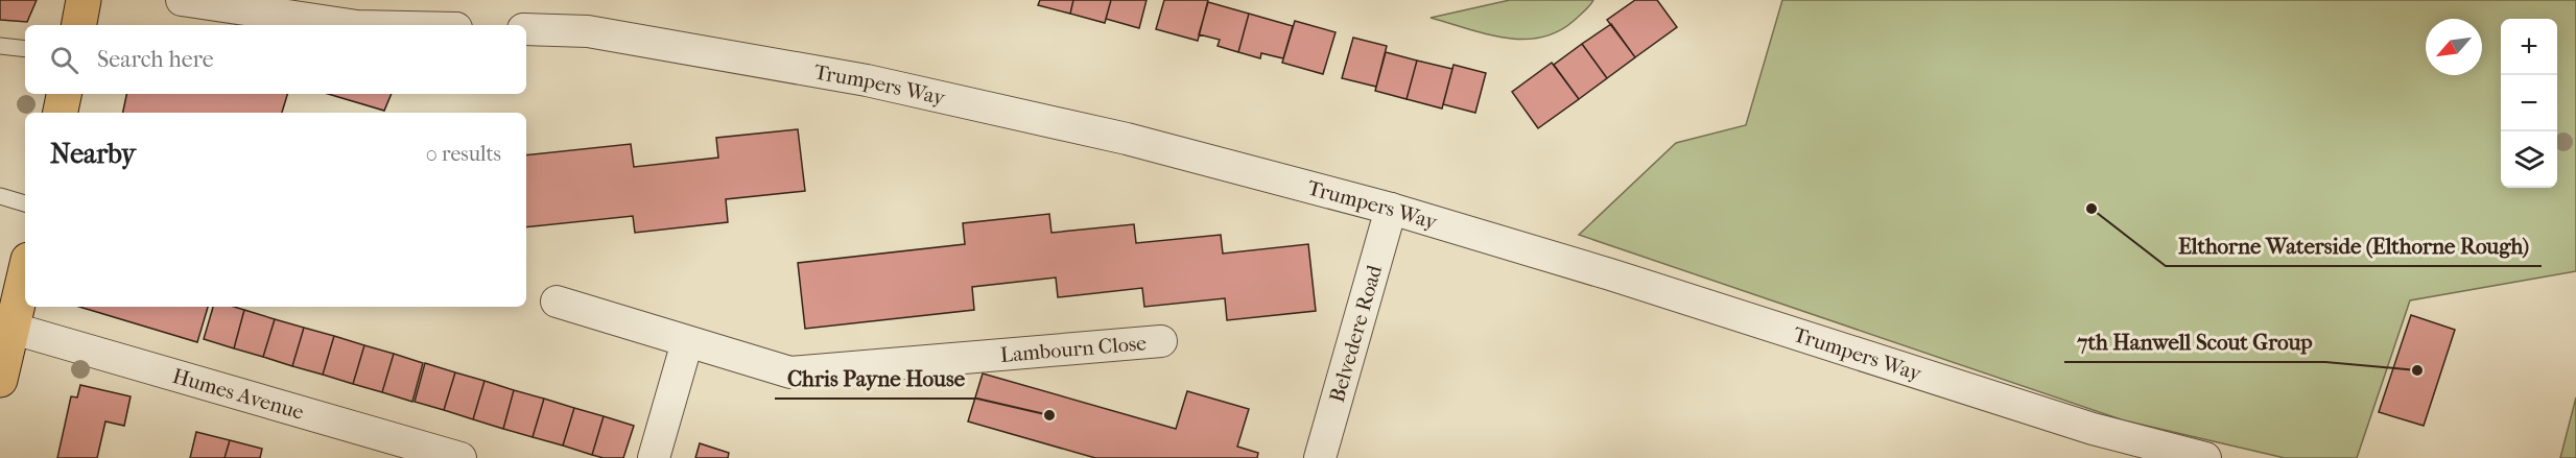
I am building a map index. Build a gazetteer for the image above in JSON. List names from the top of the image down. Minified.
{"streets":{"street":["Trumpers Way","Belvedere Road","Lambourn Close","Humes Avenue"]},"crossings":[["Trumpers Way","Belvedere Road"]],"places":["Elthorne Waterside (Elthorne Rough)","7th Hanwell Scout Group","Chris Payne House"],"north":"bottom left","page":{"map_buttons":["+","−"],"search":"Search here","heading":["Nearby","0 results"]}}
